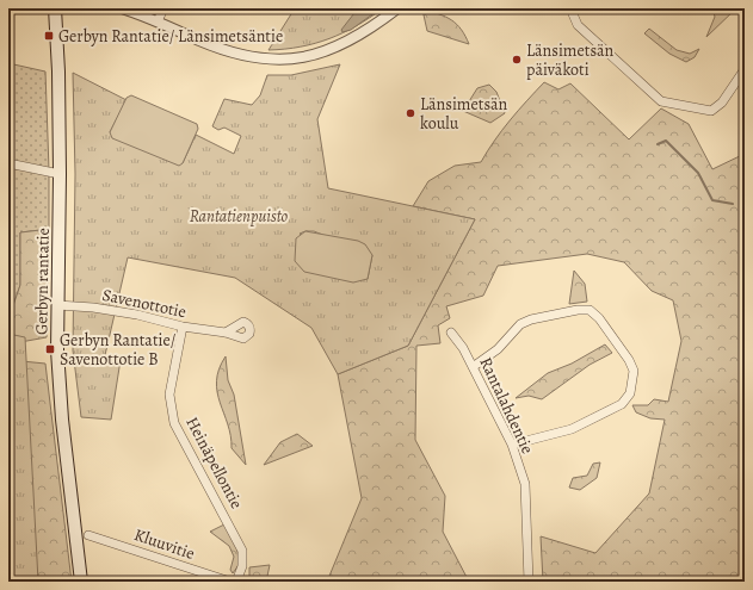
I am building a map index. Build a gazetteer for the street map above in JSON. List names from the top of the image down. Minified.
{"streets":{"main road":["Gerbyn rantatie"],"street":["Savenottotie","Rantalahdentie","Heinäpellontie","Kluuvitie"]},"crossings":[["Gerbyn rantatie","Savenottotie"],["Savenottotie","Heinäpellontie"]],"parks":["Rantatienpuisto"],"places":{"transit":["Gerbyn Rantatie/ Länsimetsäntie","Gerbyn Rantatie/ Savenottotie B"],"other":["Länsimetsän päiväkoti","Länsimetsän koulu"]}}
